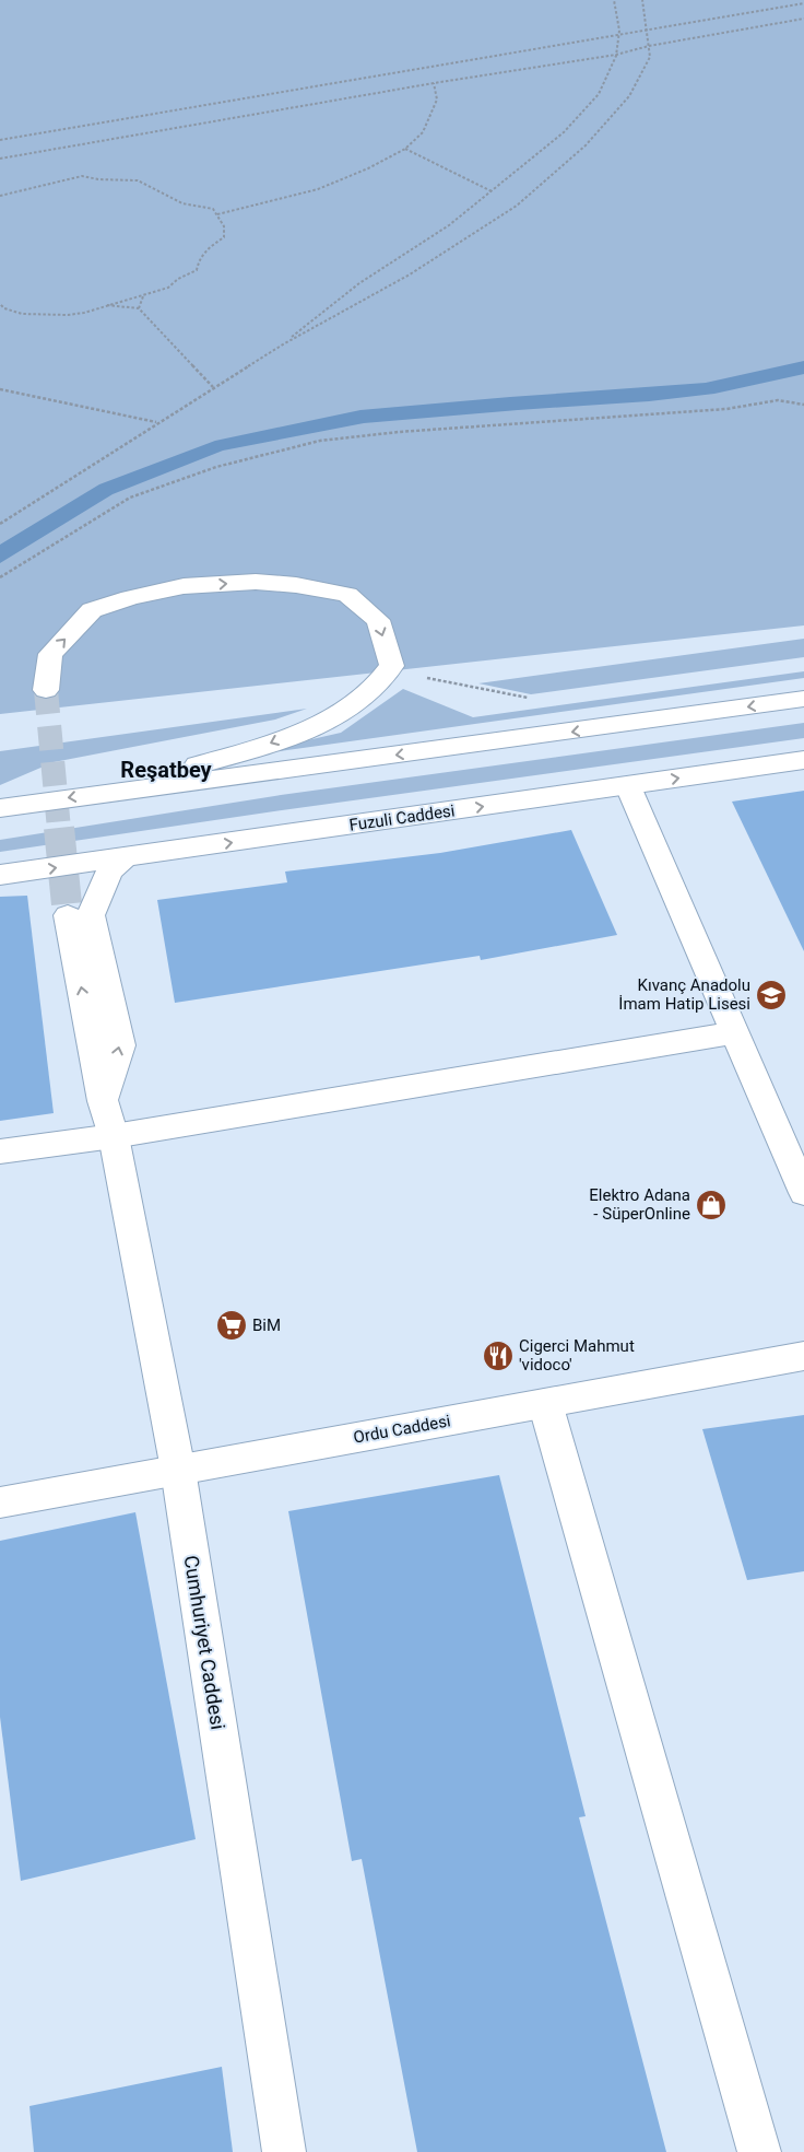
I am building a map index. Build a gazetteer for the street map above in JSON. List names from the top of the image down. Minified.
{"streets":{"main road":["Fuzuli Caddesi","Ordu Caddesi","Cumhuriyet Caddesi"]},"crossings":[["Ordu Caddesi","Cumhuriyet Caddesi"]],"districts":["Reşatbey"],"places":{"school or university":["Kıvanç Anadolu İmam Hatip Lisesi"],"shop":["Elektro Adana - SüperOnline"],"supermarket":["BiM"],"restaurant":["Cigerci Mahmut 'vidoco'"]}}
